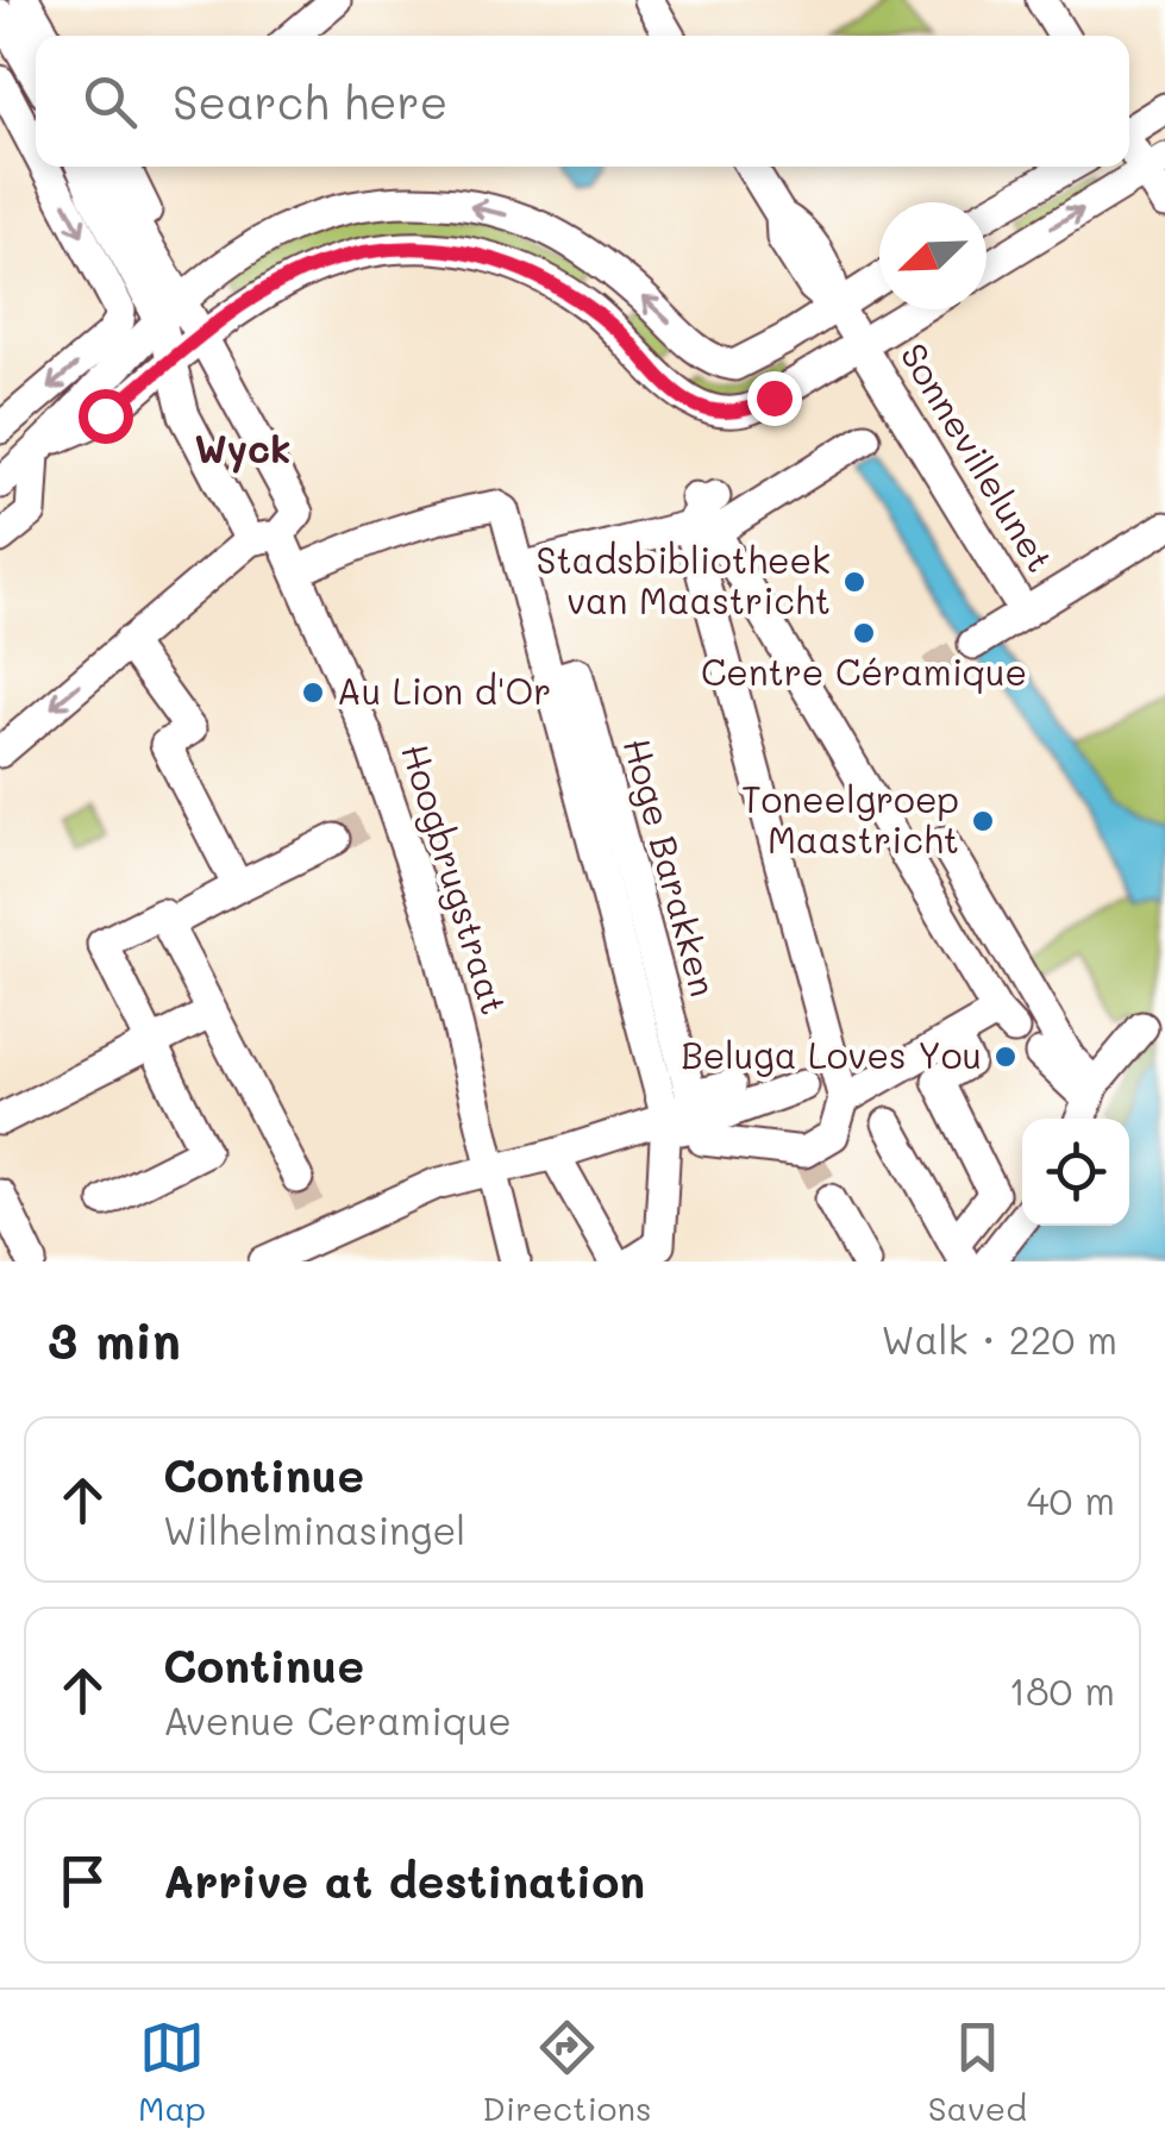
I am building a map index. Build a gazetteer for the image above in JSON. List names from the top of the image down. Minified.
{"streets":{"street":["Sonnevillelunet","Hoge Barakken","Hoogbrugstraat"]},"crossings":[["Hoge Barakken","Hoogbrugstraat"]],"districts":["Wyck"],"places":["Stadsbibliotheek van Maastricht","Centre Céramique","Au Lion d'Or","Toneelgroep Maastricht","Beluga Loves You"],"north":"bottom left","page":{"search":"Search here","heading":["3 min","Walk · 220 m"],"list":[["Continue","Wilhelminasingel","40 m"],["Continue","Avenue Ceramique","180 m"],"Arrive at destination"],"nav":["Map","Directions","Saved"]}}
